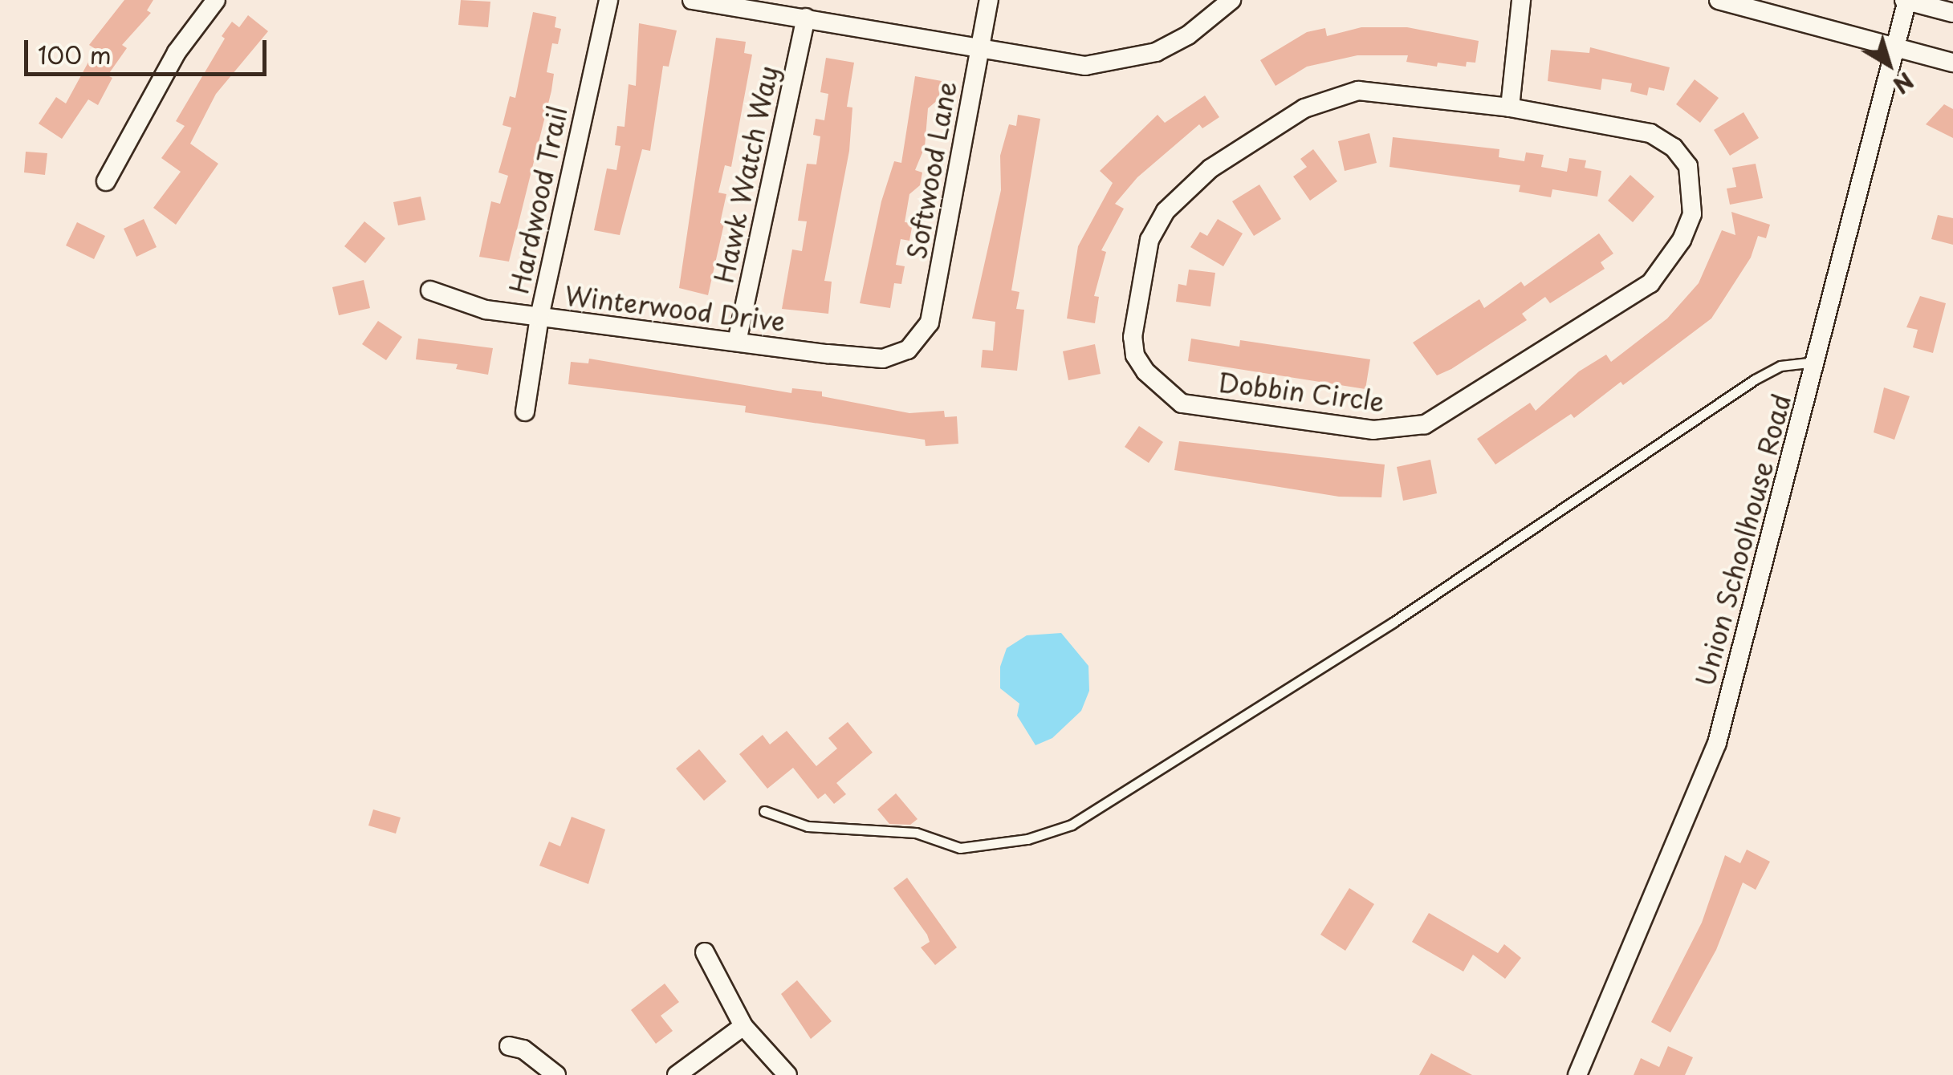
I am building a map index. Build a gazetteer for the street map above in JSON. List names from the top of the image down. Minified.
{"streets":{"street":["Softwood Lane","Hawk Watch Way","Hardwood Trail","Winterwood Drive","Dobbin Circle","Union Schoolhouse Road"]},"crossings":[["Softwood Lane","Winterwood Drive"],["Hawk Watch Way","Winterwood Drive"],["Hardwood Trail","Winterwood Drive"]],"scale_bar":"100 m","north":"bottom right"}
